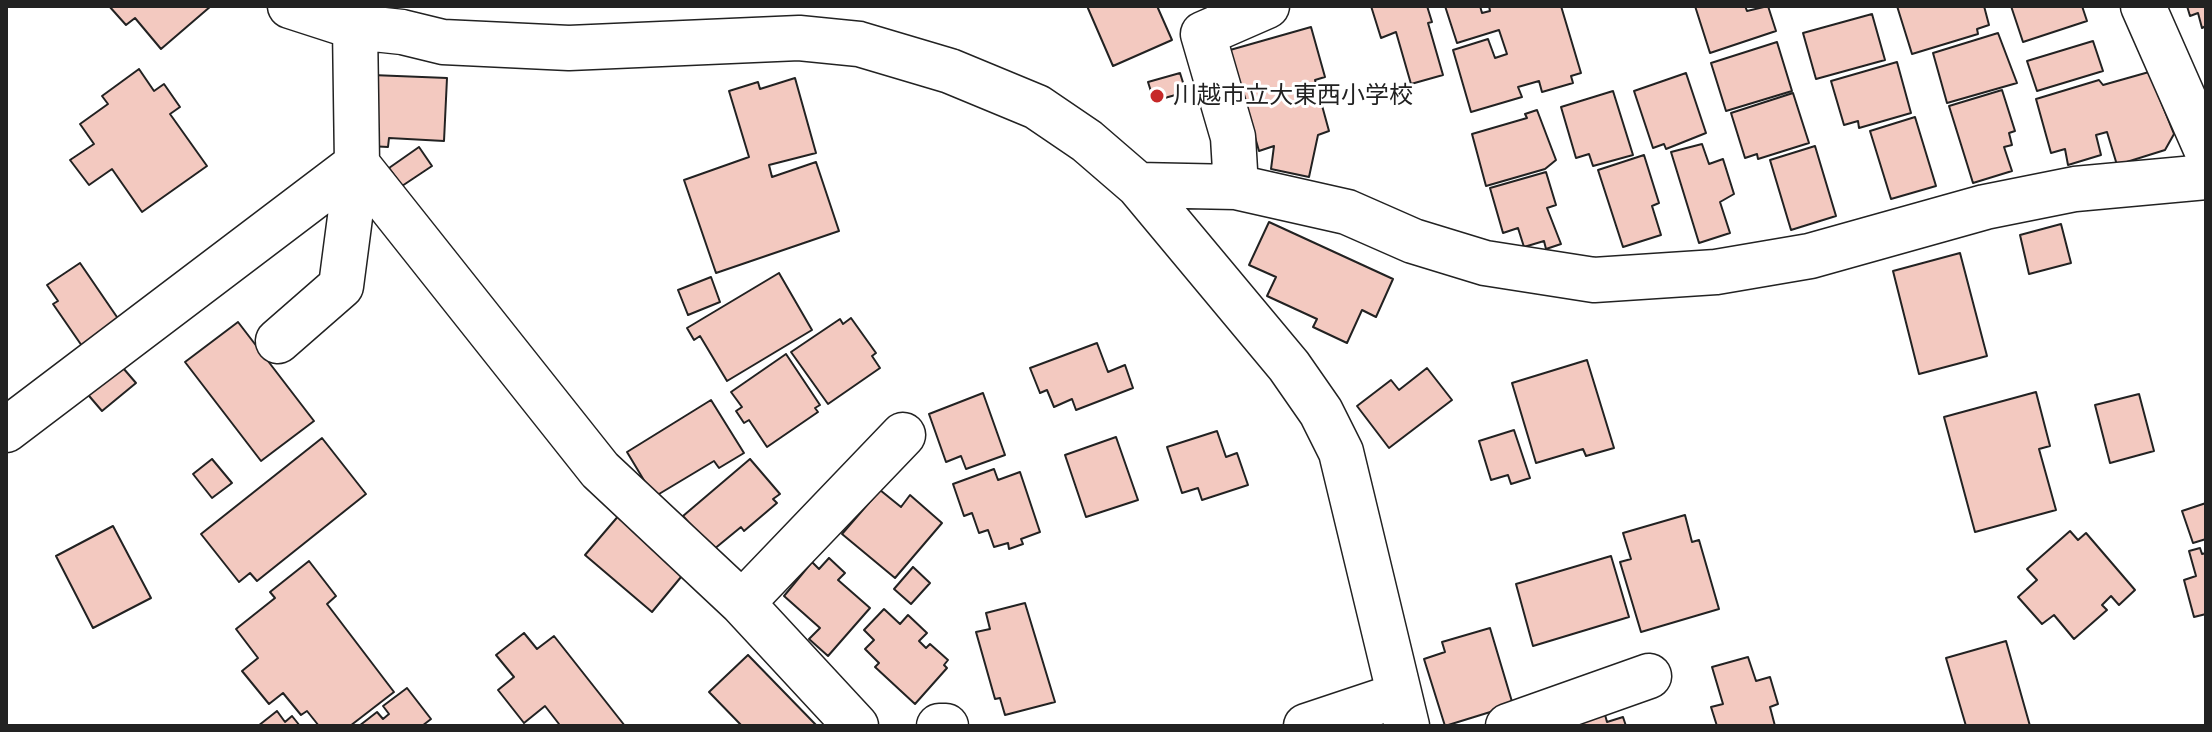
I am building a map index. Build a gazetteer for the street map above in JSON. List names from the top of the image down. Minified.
{"places":["川越市立大東西小学校"]}
